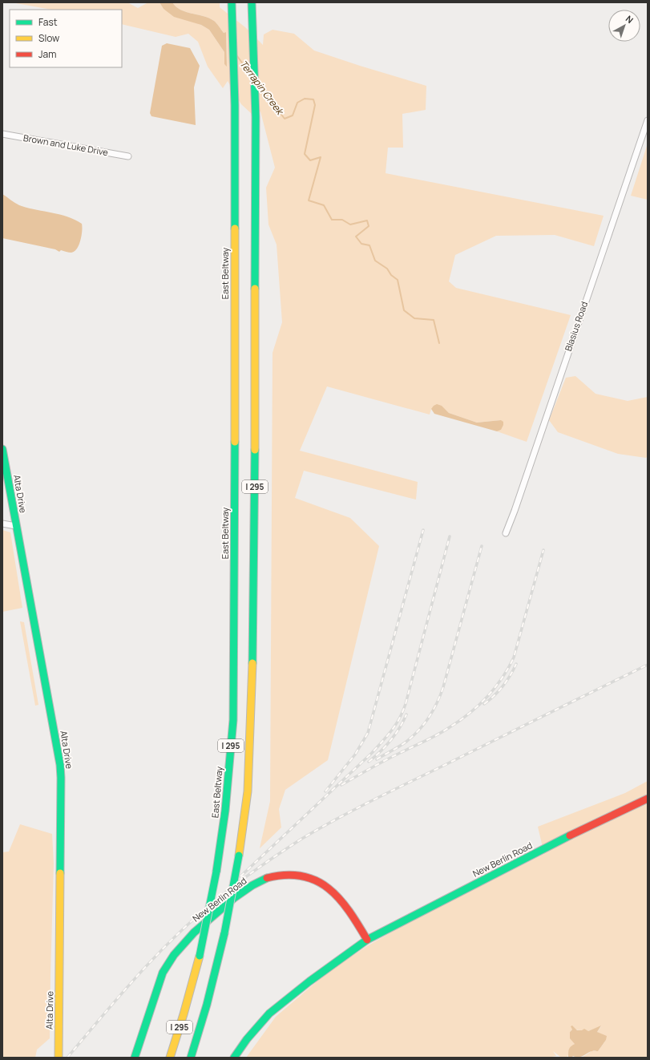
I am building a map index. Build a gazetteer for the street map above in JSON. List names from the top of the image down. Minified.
{"streets":{"main road":["East Beltway","I 295","Alta Drive","New Berlin Road"],"street":["Brown and Luke Drive","Blasius Road"]},"water":["Terrapin Creek"],"legend":["Fast","Slow","Jam"],"north":"top right"}
